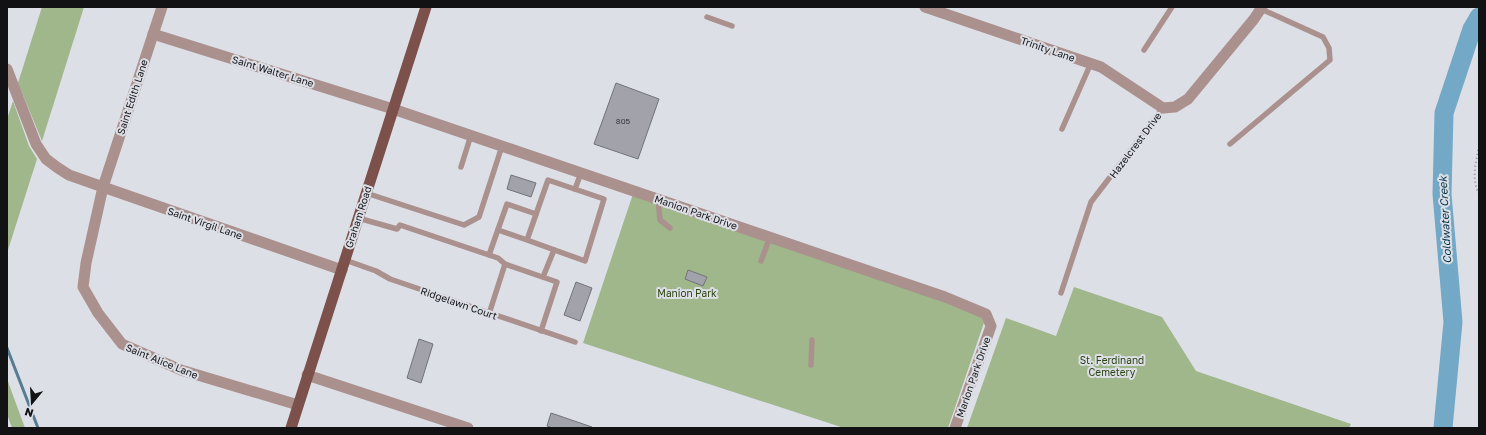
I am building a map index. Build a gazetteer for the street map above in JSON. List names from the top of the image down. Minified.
{"streets":{"main road":["Graham Road"],"street":["Trinity Lane","Saint Walter Lane","Saint Edith Lane","Hazelcrest Drive","Manion Park Drive","Saint Virgil Lane","Saint Alice Lane","Marion Park Drive"],"lane":["Ridgelawn Court"]},"crossings":[["Trinity Lane","Hazelcrest Drive"],["Saint Walter Lane","Saint Edith Lane"],["Saint Walter Lane","Manion Park Drive"],["Saint Walter Lane","Graham Road"],["Saint Edith Lane","Saint Virgil Lane"],["Saint Edith Lane","Saint Alice Lane"],["Manion Park Drive","Graham Road"],["Manion Park Drive","Marion Park Drive"],["Graham Road","Saint Virgil Lane"],["Graham Road","Ridgelawn Court"],["Graham Road","Saint Alice Lane"],["Saint Virgil Lane","Ridgelawn Court"],["Saint Virgil Lane","Saint Alice Lane"]],"water":["Coldwater Creek"],"parks":["Manion Park","St. Ferdinand Cemetery"],"house_numbers":["805"],"north":"bottom"}
